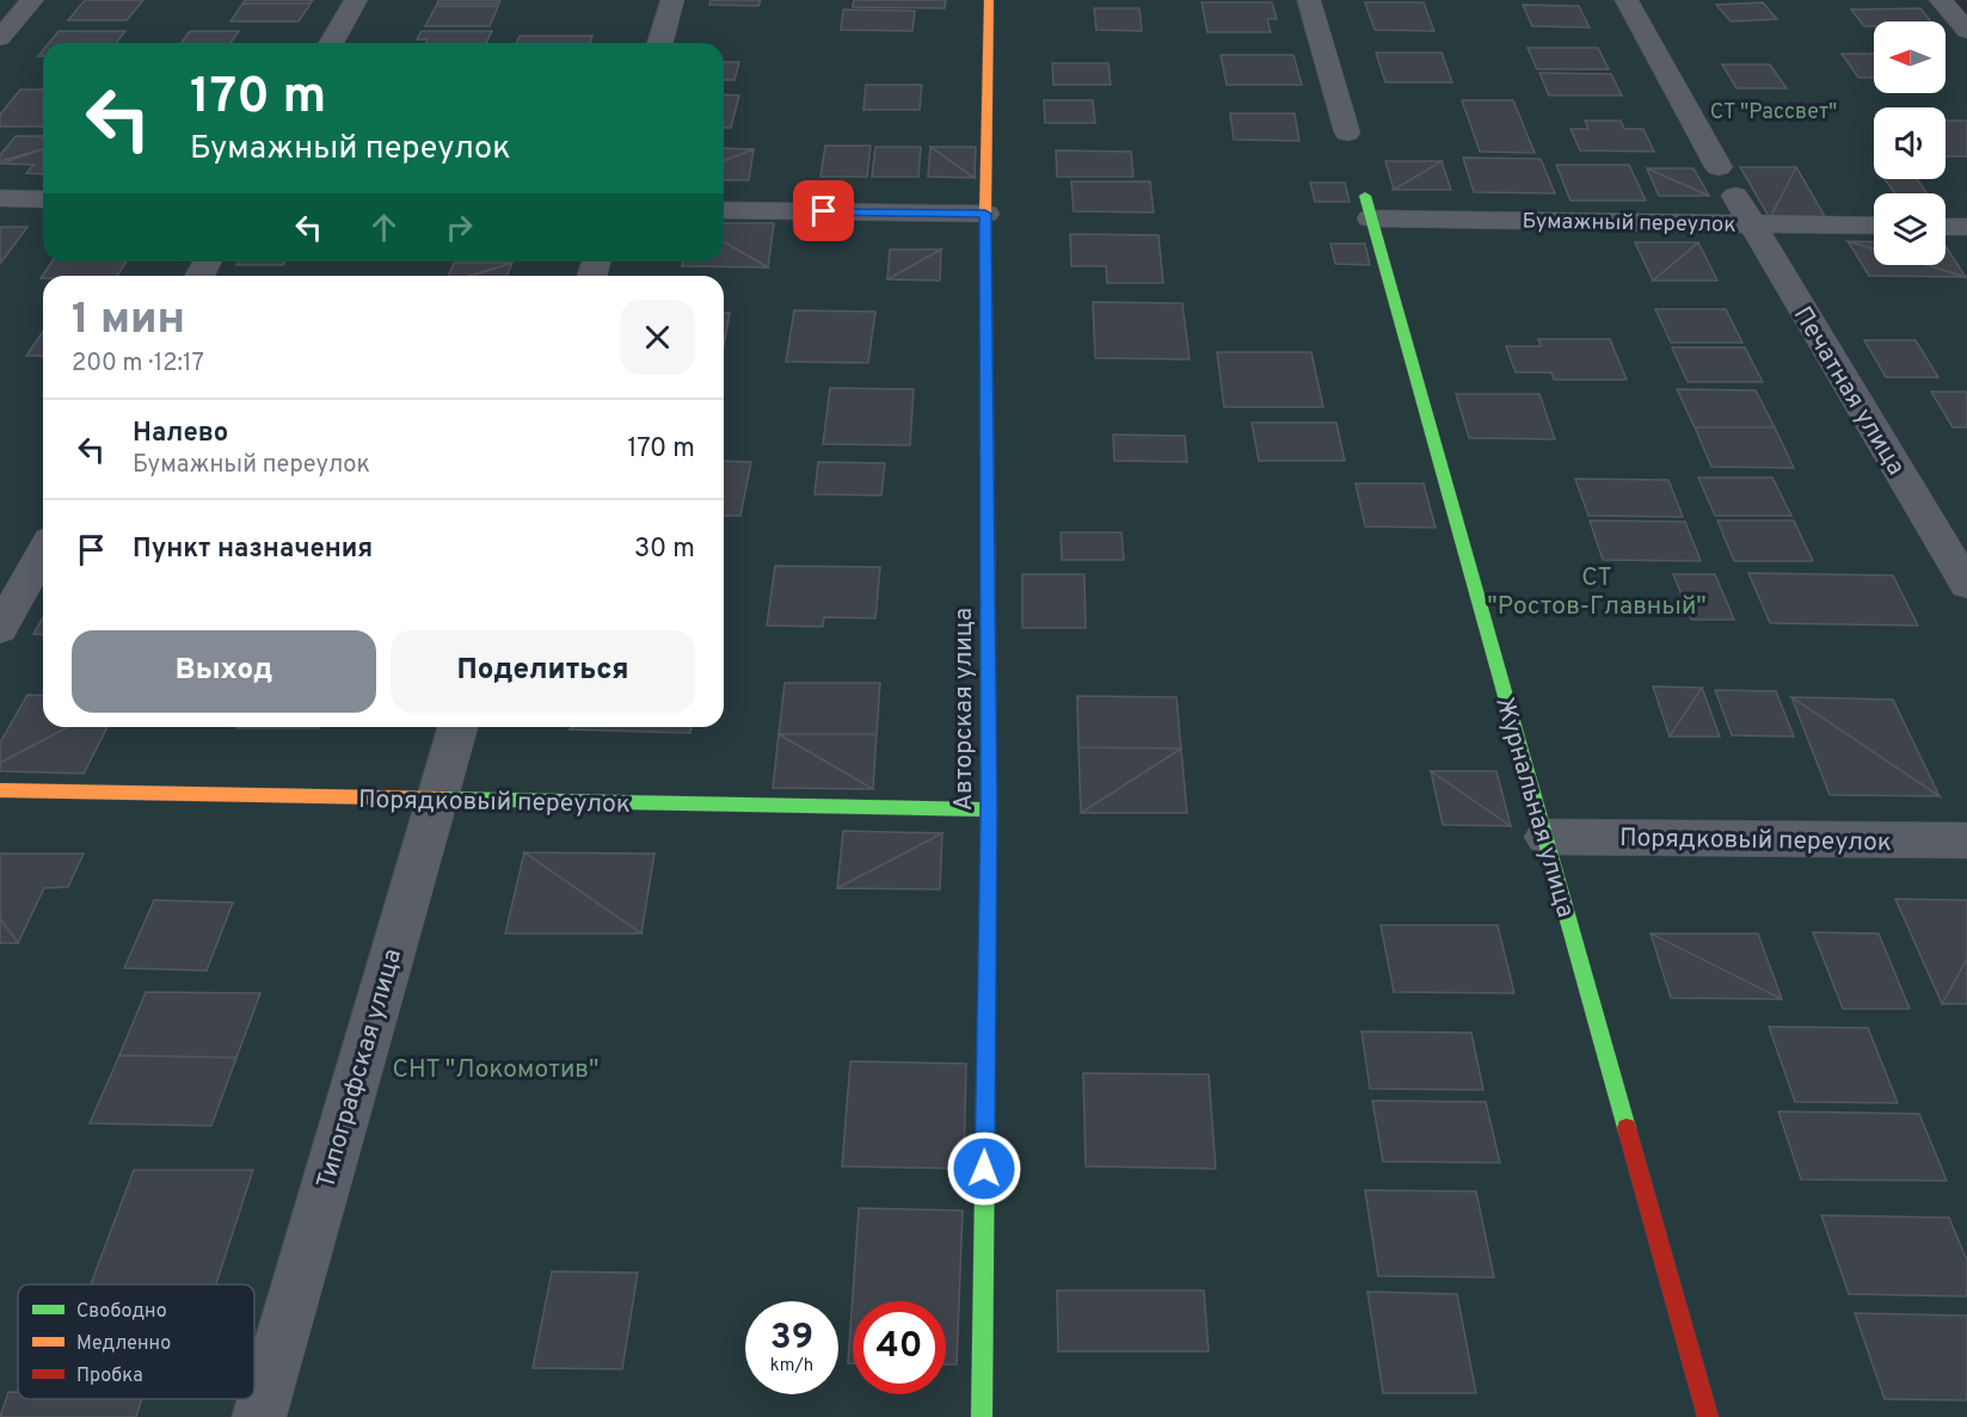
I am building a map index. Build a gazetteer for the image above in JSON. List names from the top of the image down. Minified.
{"streets":{"street":["Бумажный переулок","Печатная улица","Авторская улица","Порядковый переулок","Журнальная улица","Типографская улица"]},"crossings":[["Бумажный переулок","Печатная улица"],["Бумажный переулок","Журнальная улица"],["Авторская улица","Порядковый переулок"],["Порядковый переулок","Журнальная улица"],["Порядковый переулок","Типографская улица"]],"parks":["СТ \"Рассвет\"","СТ \"Ростов-Главный\"","СНТ \"Локомотив\""],"legend":["Свободно","Медленно","Пробка"],"north":"left","page":{"turn":["170 m","Бумажный переулок"],"heading":["1 мин","200 m · 12:17"],"list":[{"name":"Налево","note":"Бумажный переулок","value":"170 m"},{"name":"Пункт назначения","value":"30 m"}],"buttons":["Выход","Поделиться"],"speed":"39 km/h","limit":"40"}}
